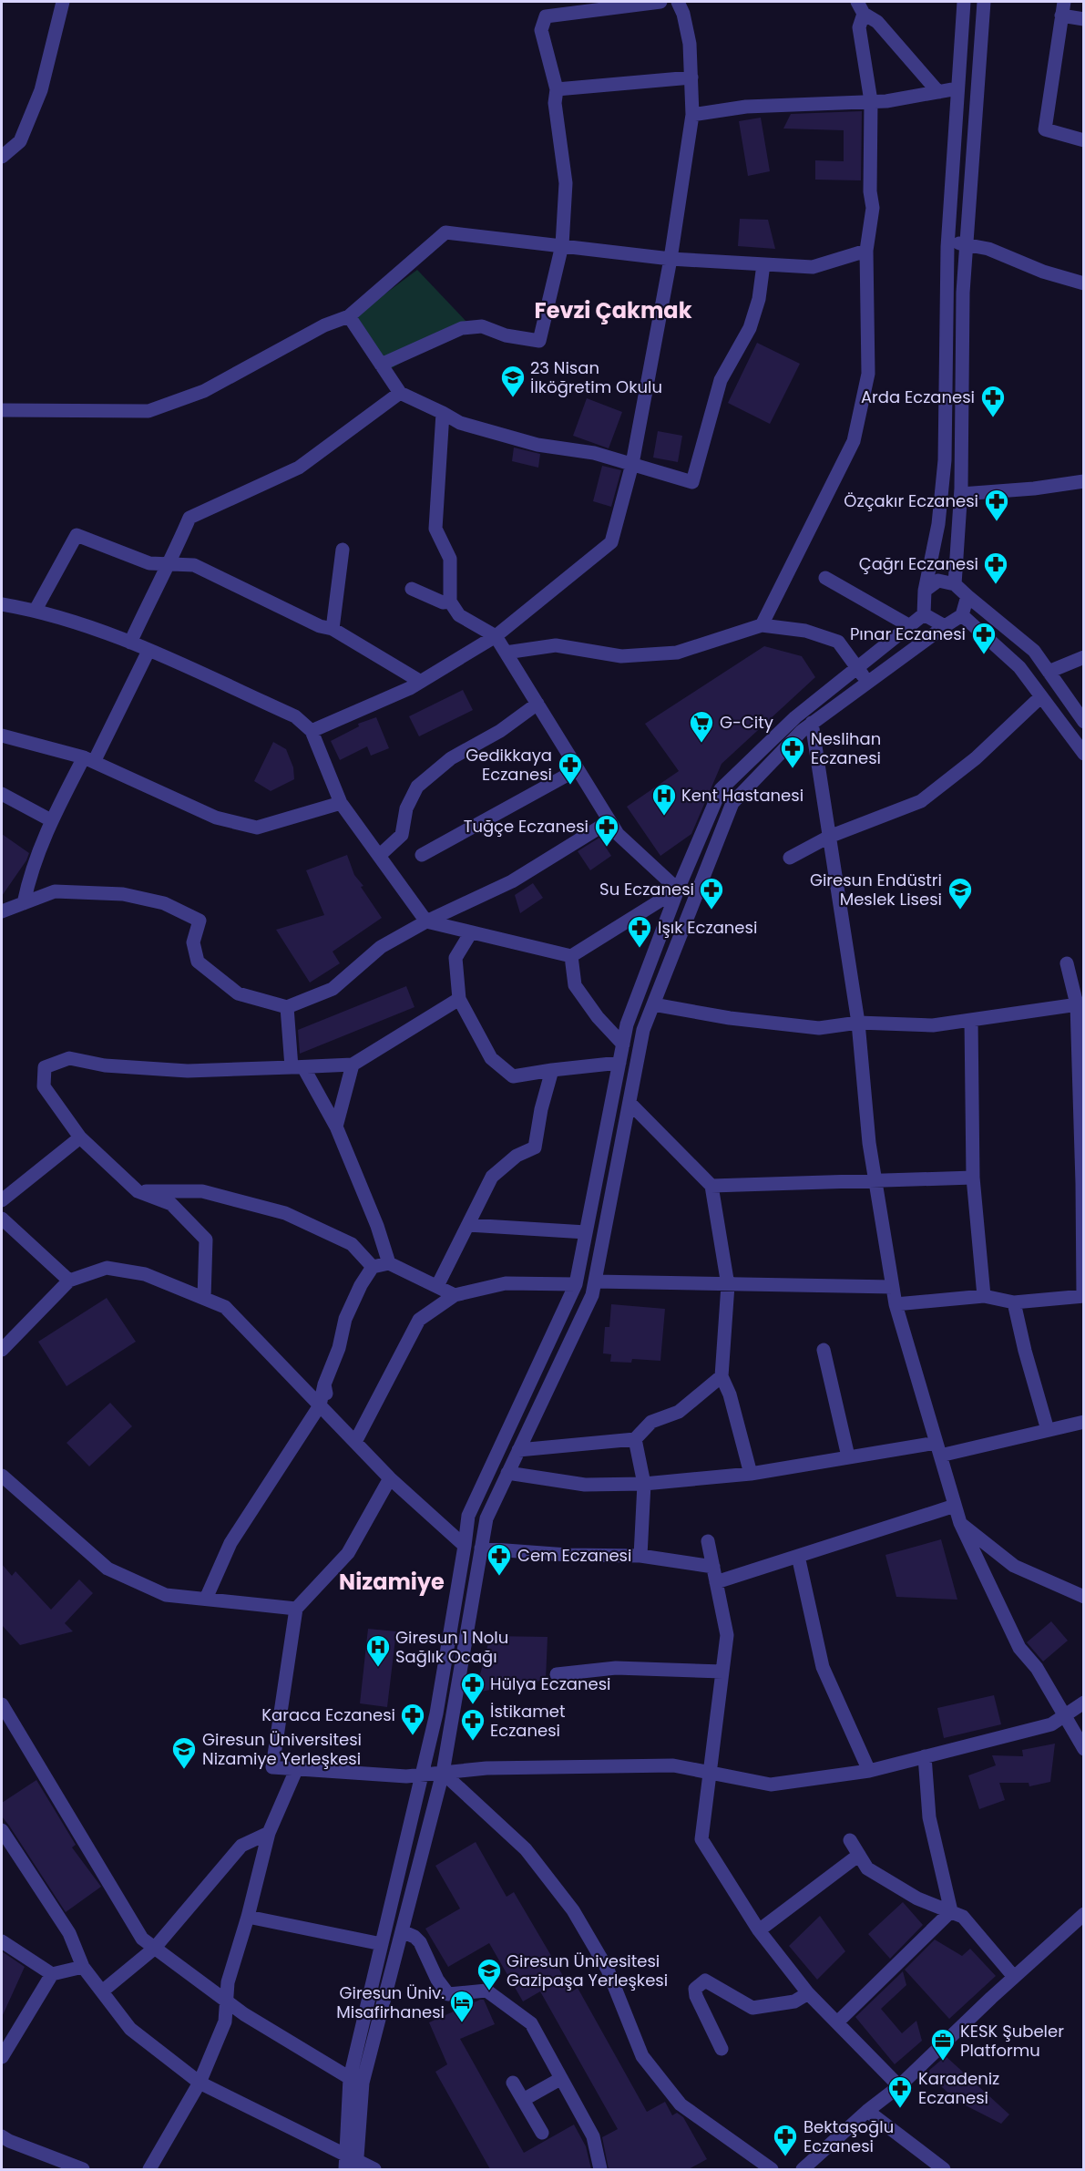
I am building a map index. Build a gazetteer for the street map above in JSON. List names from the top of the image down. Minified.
{"districts":["Fevzi Çakmak","Nizamiye"],"places":{"school or university":["23 Nisan İlköğretim Okulu","Giresun Endüstri Meslek Lisesi","Giresun Üniversitesi Nizamiye Yerleşkesi","Giresun Ünivesitesi Gazipaşa Yerleşkesi"],"pharmacy":["Arda Eczanesi","Özçakır Eczanesi","Çağrı Eczanesi","Pınar Eczanesi","Neslihan Eczanesi","Gedikkaya Eczanesi","Tuğçe Eczanesi","Su Eczanesi","Işık Eczanesi","Cem Eczanesi","Hülya Eczanesi","Karaca Eczanesi","İstikamet Eczanesi","Karadeniz Eczanesi","Bektaşoğlu Eczanesi"],"supermarket":["G-City"],"hospital":["Kent Hastanesi","Giresun 1 Nolu Sağlık Ocağı"],"hotel":["Giresun Üniv. Misafirhanesi"],"office":["KESK Şubeler Platformu"]}}
